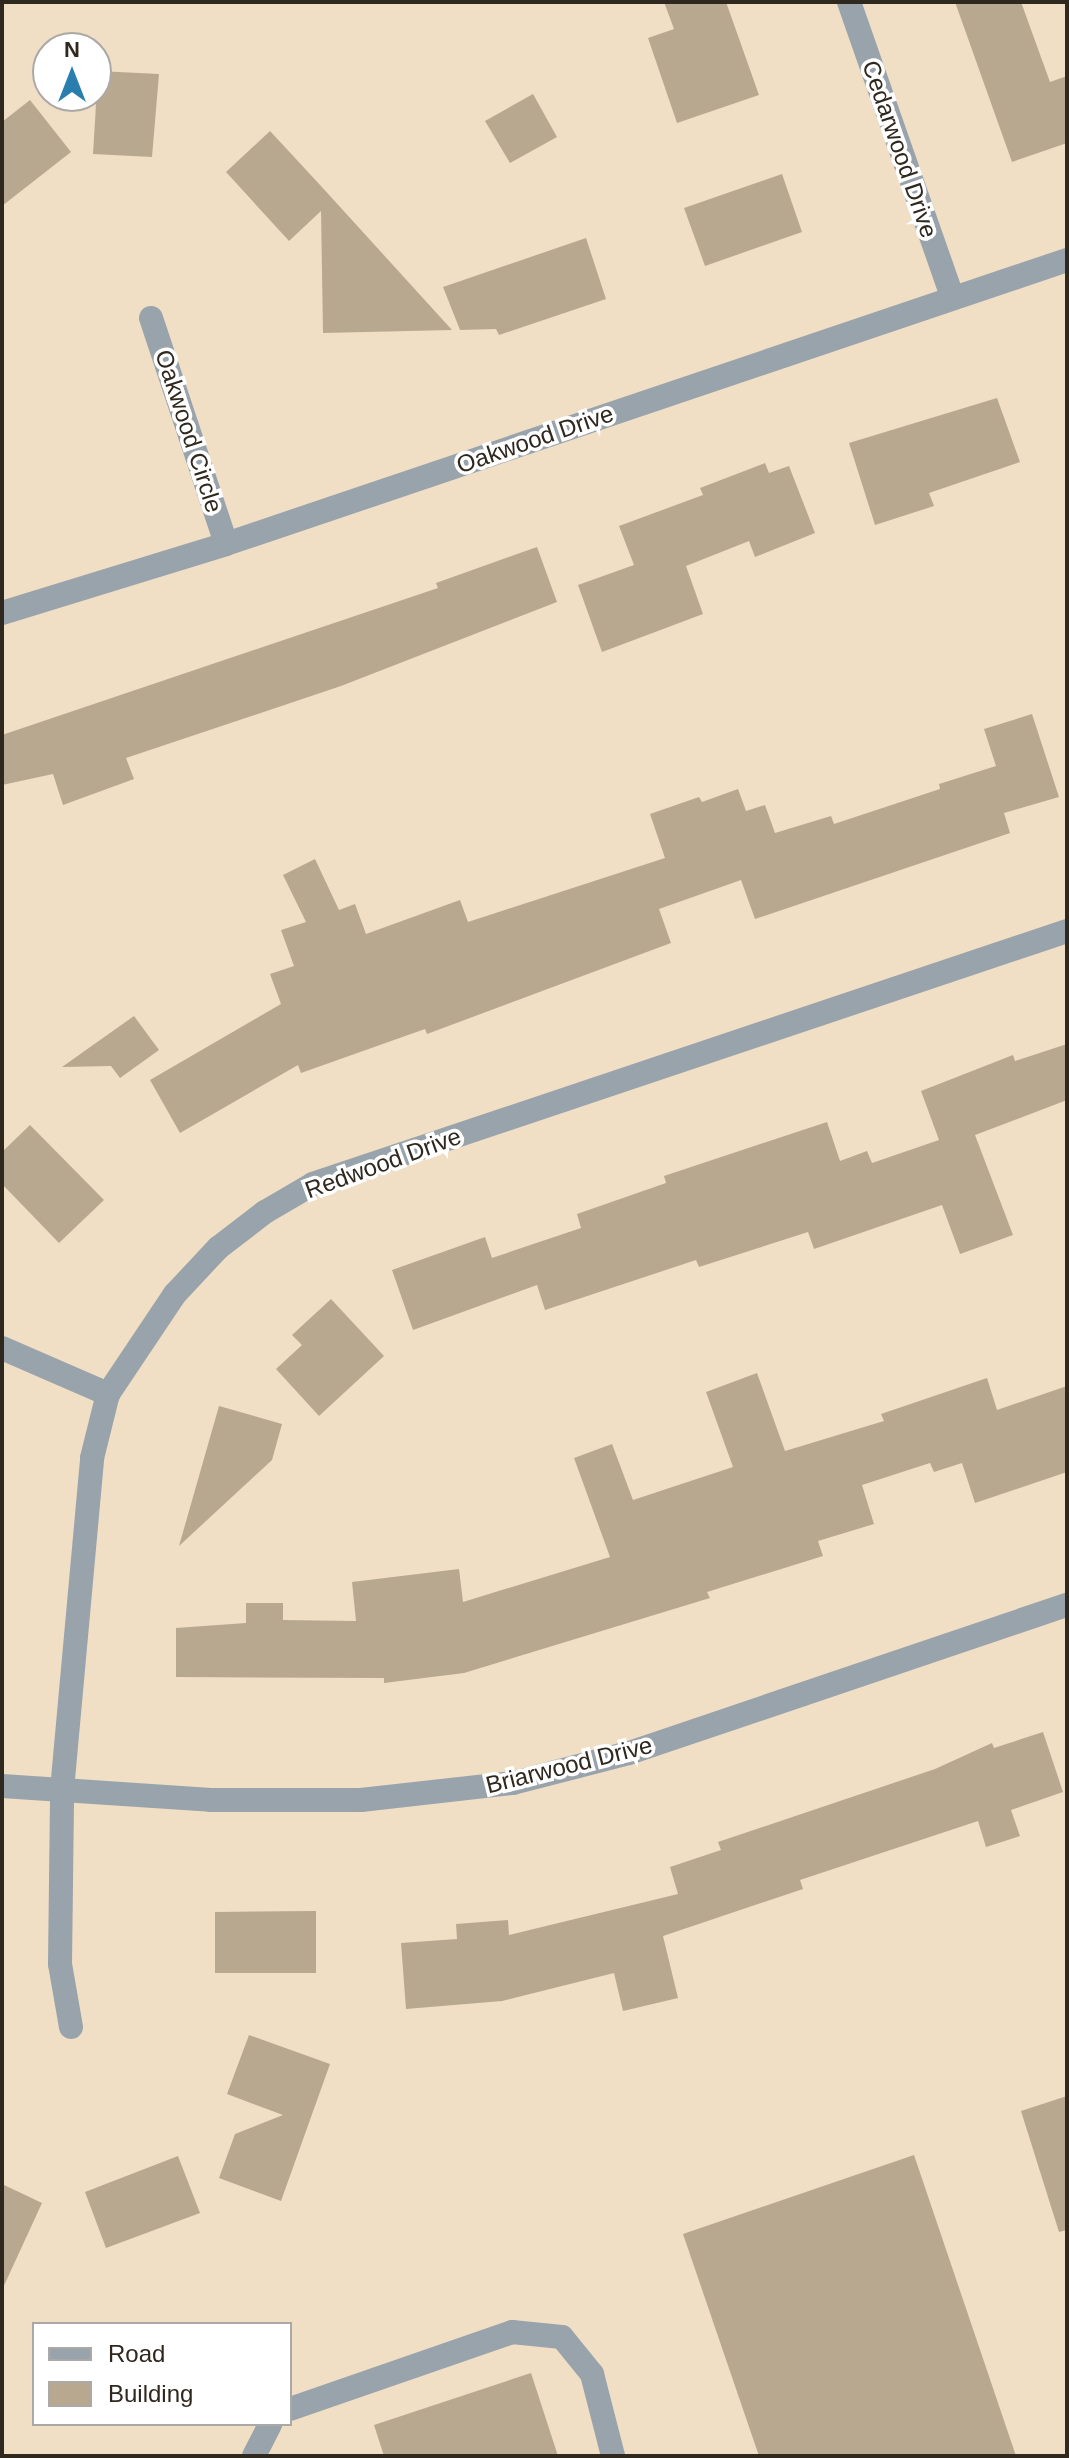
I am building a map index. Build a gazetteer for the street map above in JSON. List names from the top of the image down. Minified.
{"streets":{"street":["Cedarwood Drive","Oakwood Circle","Oakwood Drive","Redwood Drive","Briarwood Drive"]},"crossings":[["Cedarwood Drive","Oakwood Drive"],["Oakwood Circle","Oakwood Drive"],["Redwood Drive","Briarwood Drive"]],"legend":["Road","Building"],"north":"top"}
